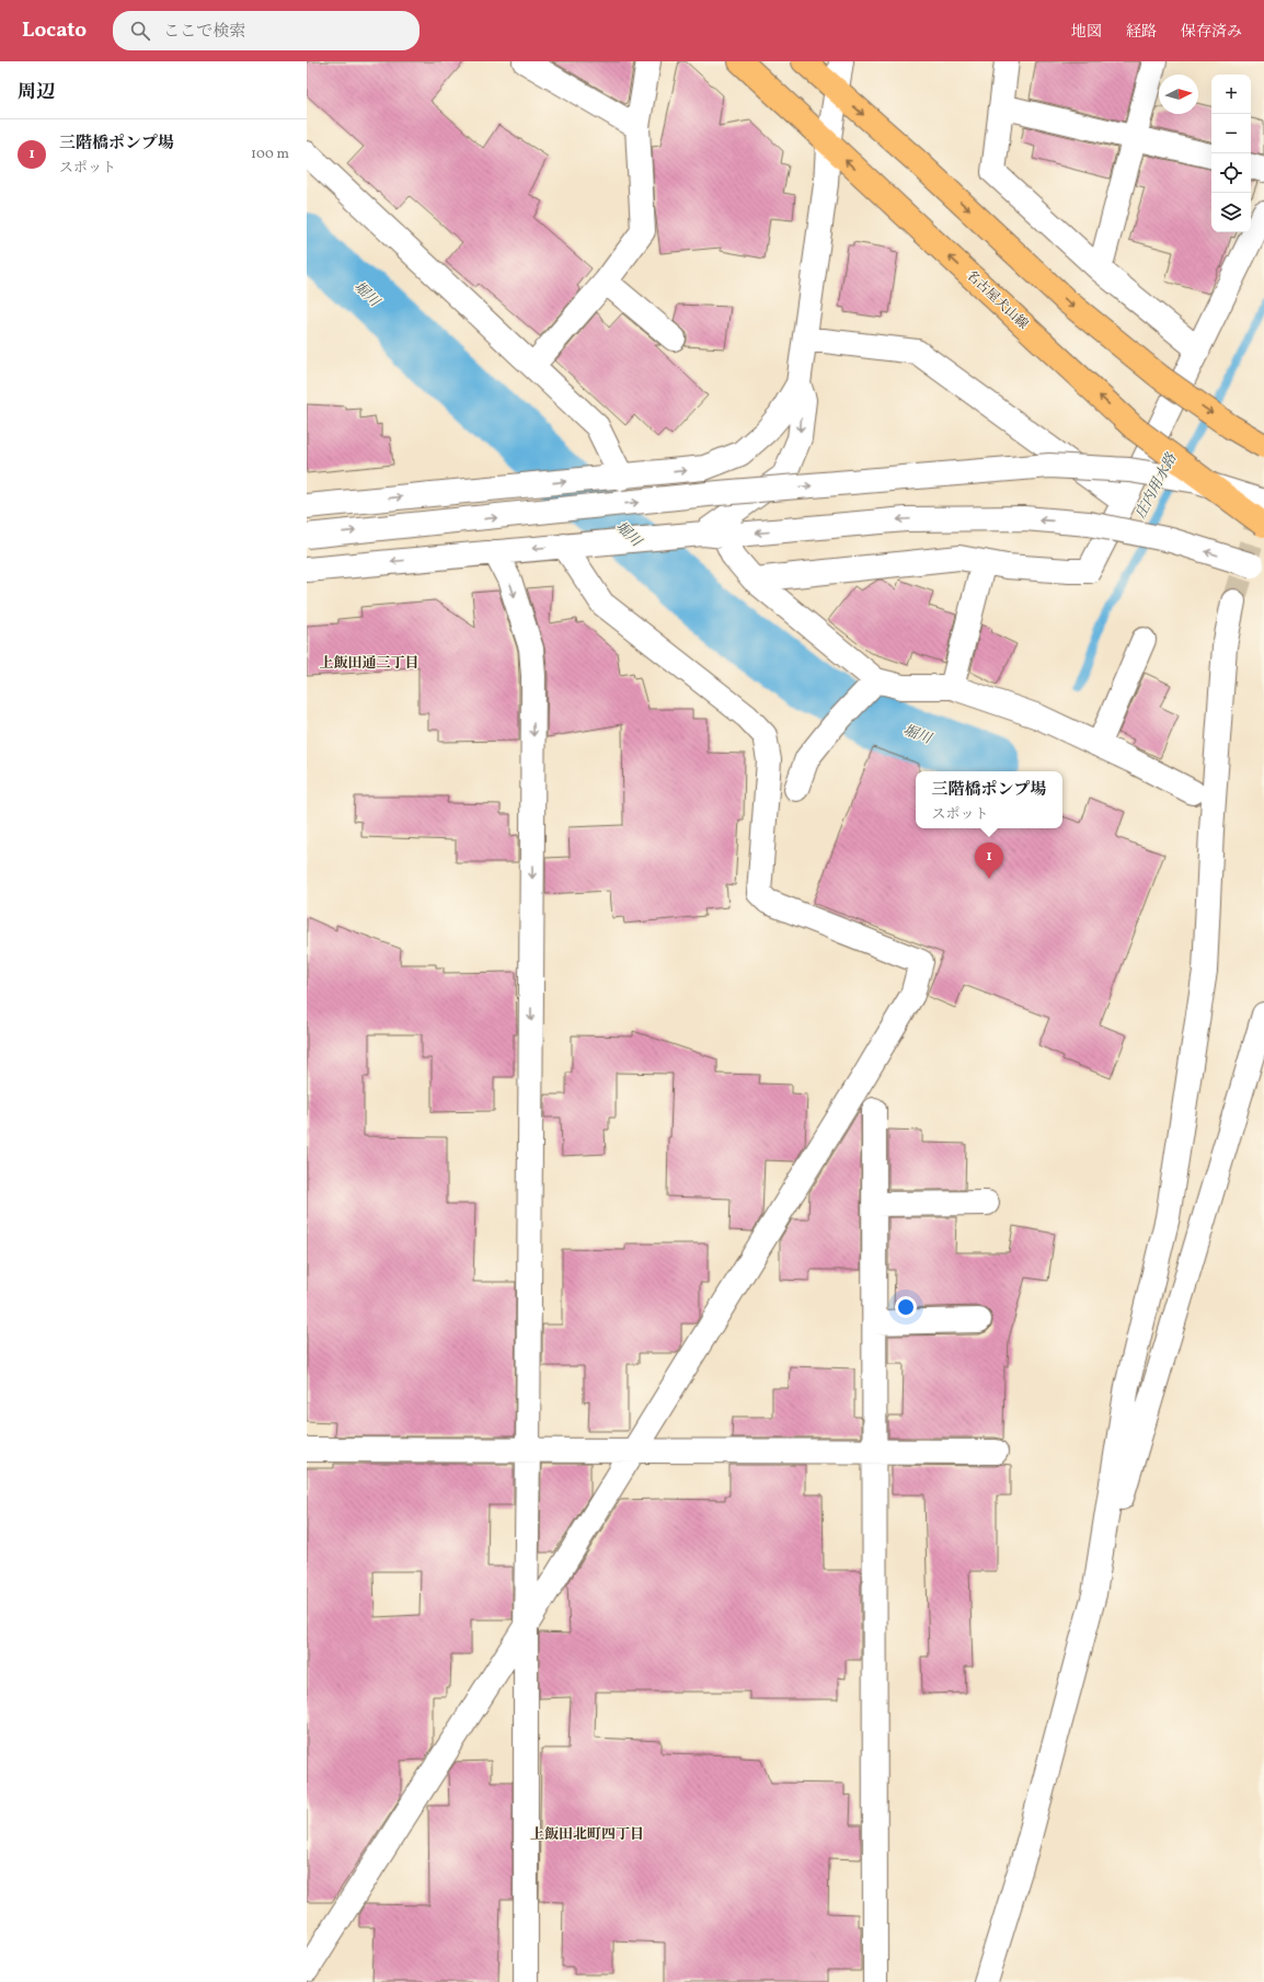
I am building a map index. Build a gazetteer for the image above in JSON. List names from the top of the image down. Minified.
{"streets":{"main road":["名古屋犬山線"]},"districts":["上飯田通三丁目","上飯田北町四丁目"],"water":["堀川","庄内用水路"],"north":"right","page":{"header":"Locato","search":"ここで検索","nav":["地図","経路","保存済み"],"heading":"周辺","map_buttons":["+","−"],"list":[{"mark":"1","name":"三階橋ポンプ場","note":"スポット","value":"100 m"}],"popup":["三階橋ポンプ場","スポット"],"pins":"1"}}
